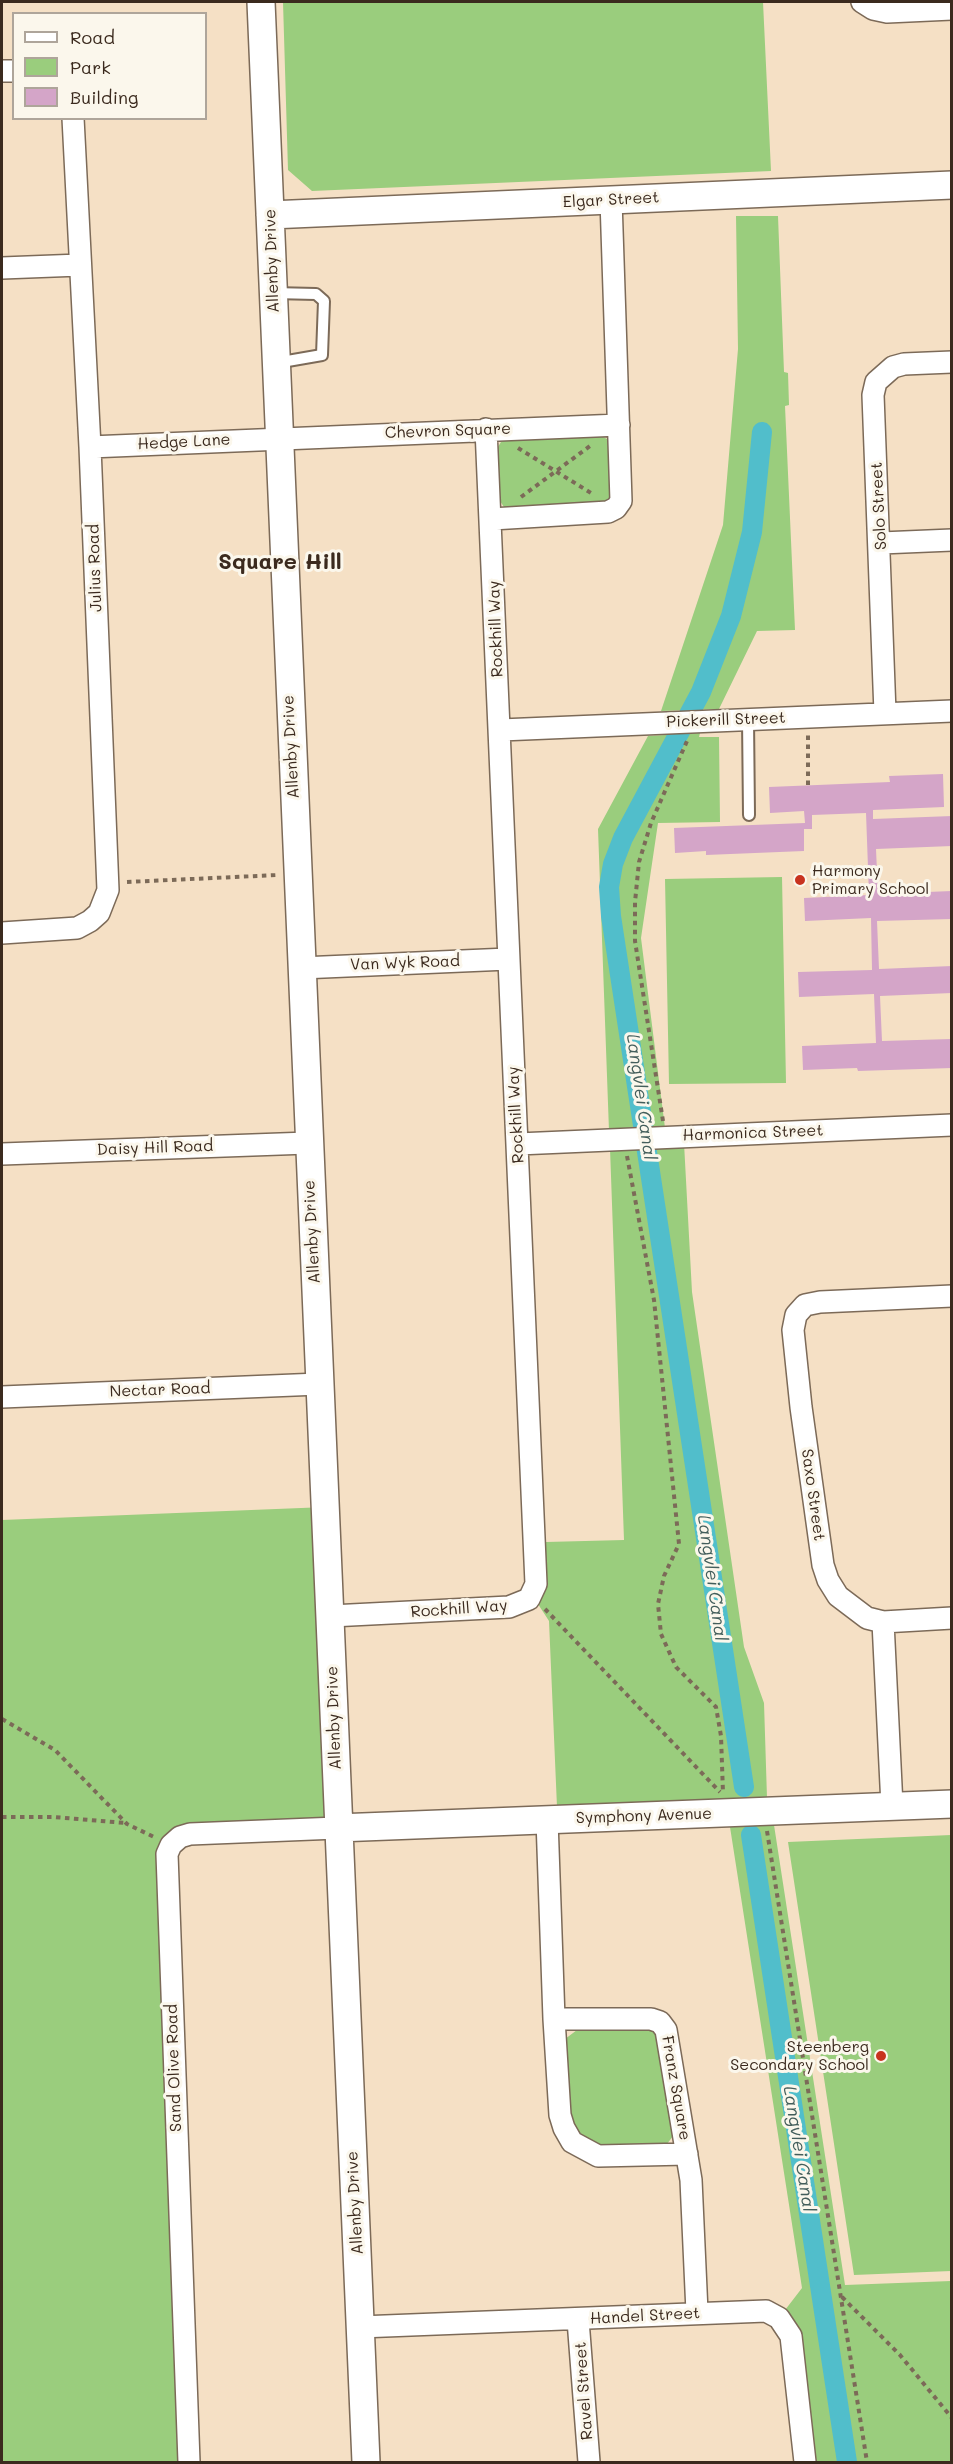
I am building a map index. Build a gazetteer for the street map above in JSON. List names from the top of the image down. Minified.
{"streets":{"street":["Elgar Street","Allenby Drive","Chevron Square","Hedge Lane","Solo Street","Julius Road","Rockhill Way","Pickerill Street","Van Wyk Road","Harmonica Street","Daisy Hill Road","Nectar Road","Saxo Street","Symphony Avenue","Sand Olive Road","Franz Square","Handel Street","Ravel Street"]},"crossings":[["Elgar Street","Allenby Drive"],["Allenby Drive","Chevron Square"],["Allenby Drive","Hedge Lane"],["Allenby Drive","Rockhill Way"],["Allenby Drive","Van Wyk Road"],["Allenby Drive","Daisy Hill Road"],["Allenby Drive","Nectar Road"],["Allenby Drive","Symphony Avenue"],["Allenby Drive","Handel Street"],["Chevron Square","Hedge Lane"],["Chevron Square","Rockhill Way"],["Hedge Lane","Julius Road"],["Solo Street","Pickerill Street"],["Rockhill Way","Pickerill Street"],["Rockhill Way","Van Wyk Road"],["Rockhill Way","Harmonica Street"],["Symphony Avenue","Franz Square"],["Franz Square","Handel Street"],["Handel Street","Ravel Street"]],"districts":["Square Hill"],"water":["Langvlei Canal"],"places":["Harmony Primary School","Steenberg Secondary School"],"legend":["Road","Park","Building"]}
